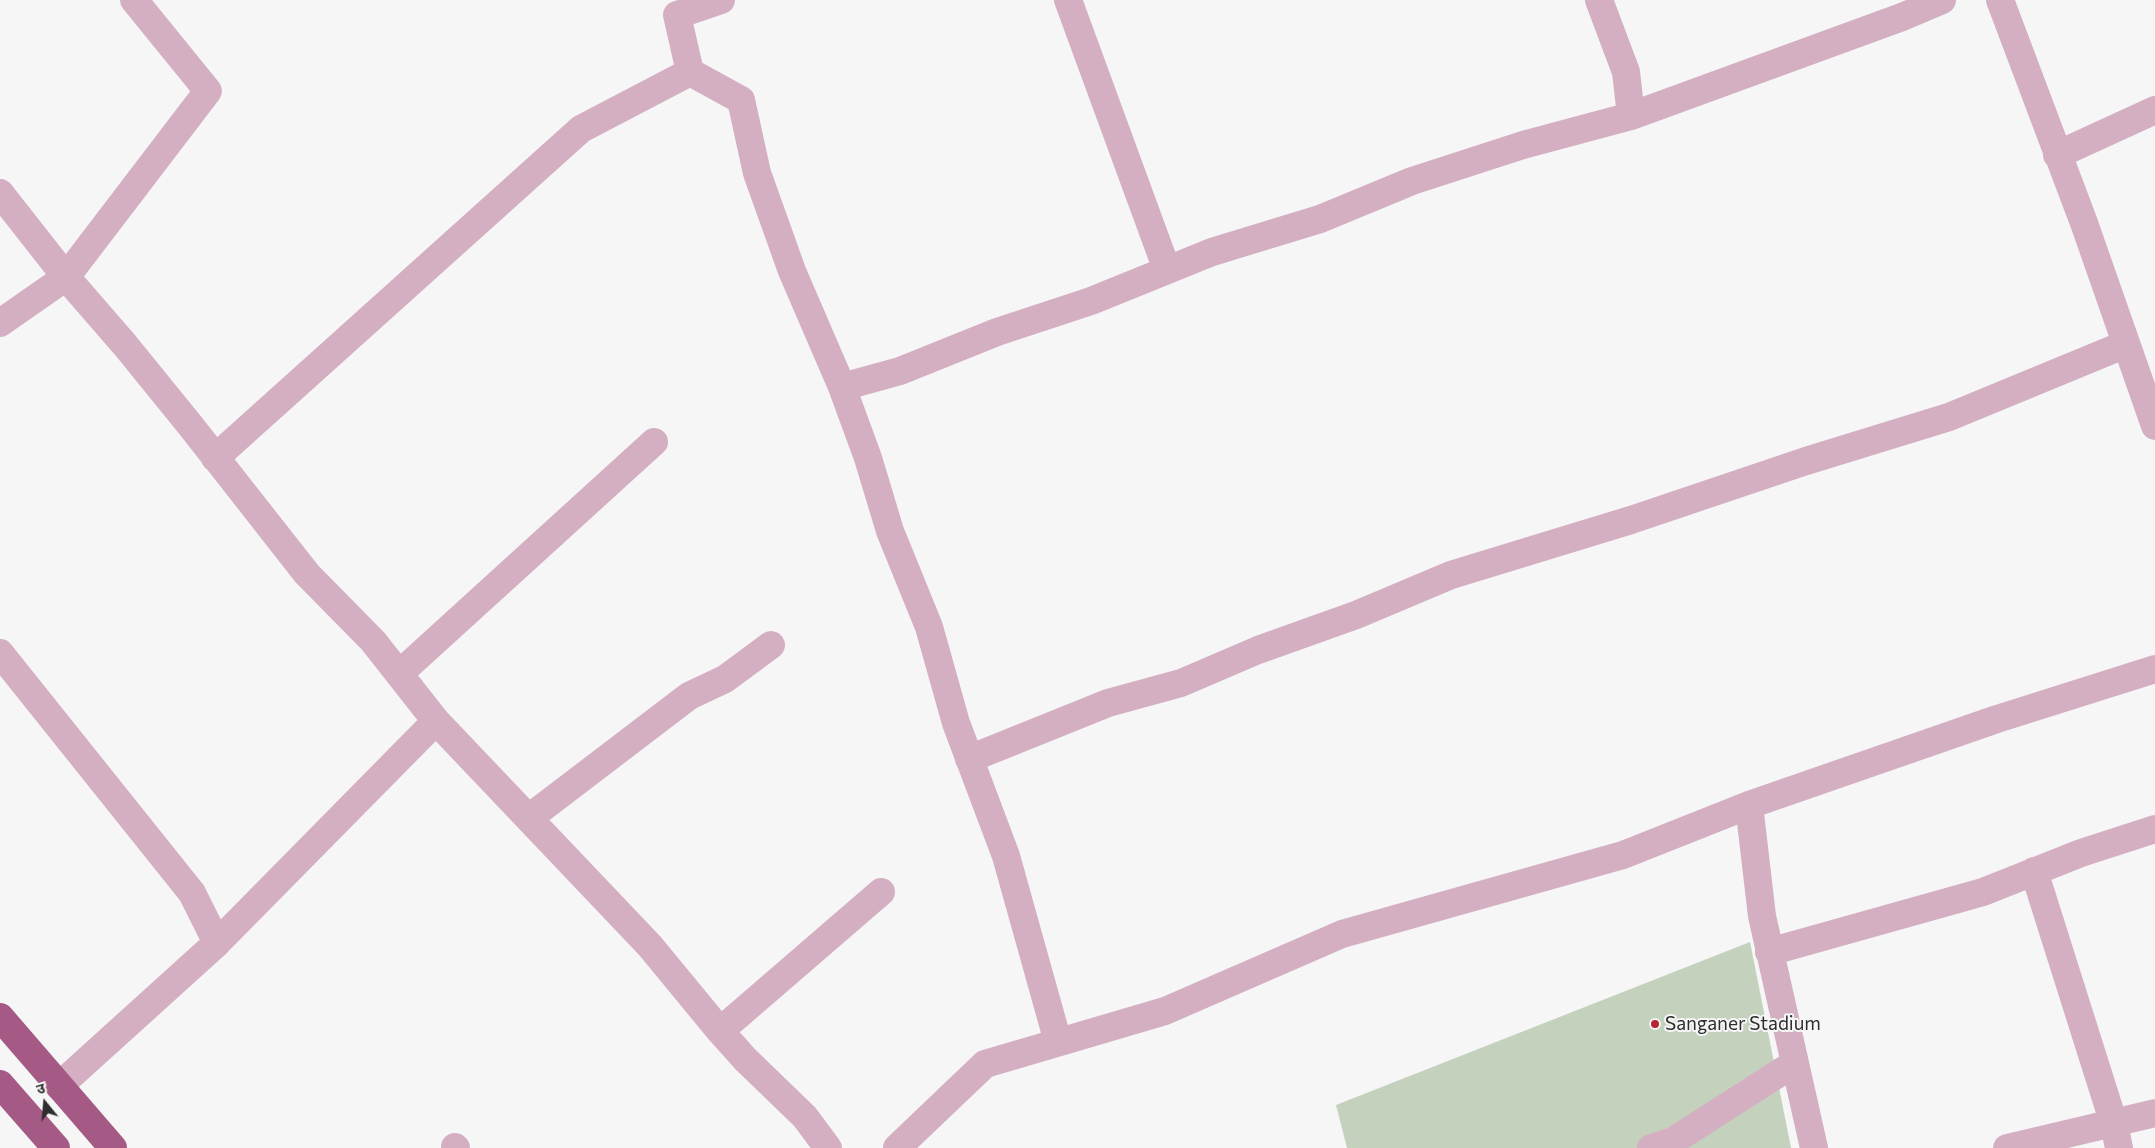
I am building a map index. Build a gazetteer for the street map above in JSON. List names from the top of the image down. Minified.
{"places":["Sanganer Stadium"],"north":"top"}
